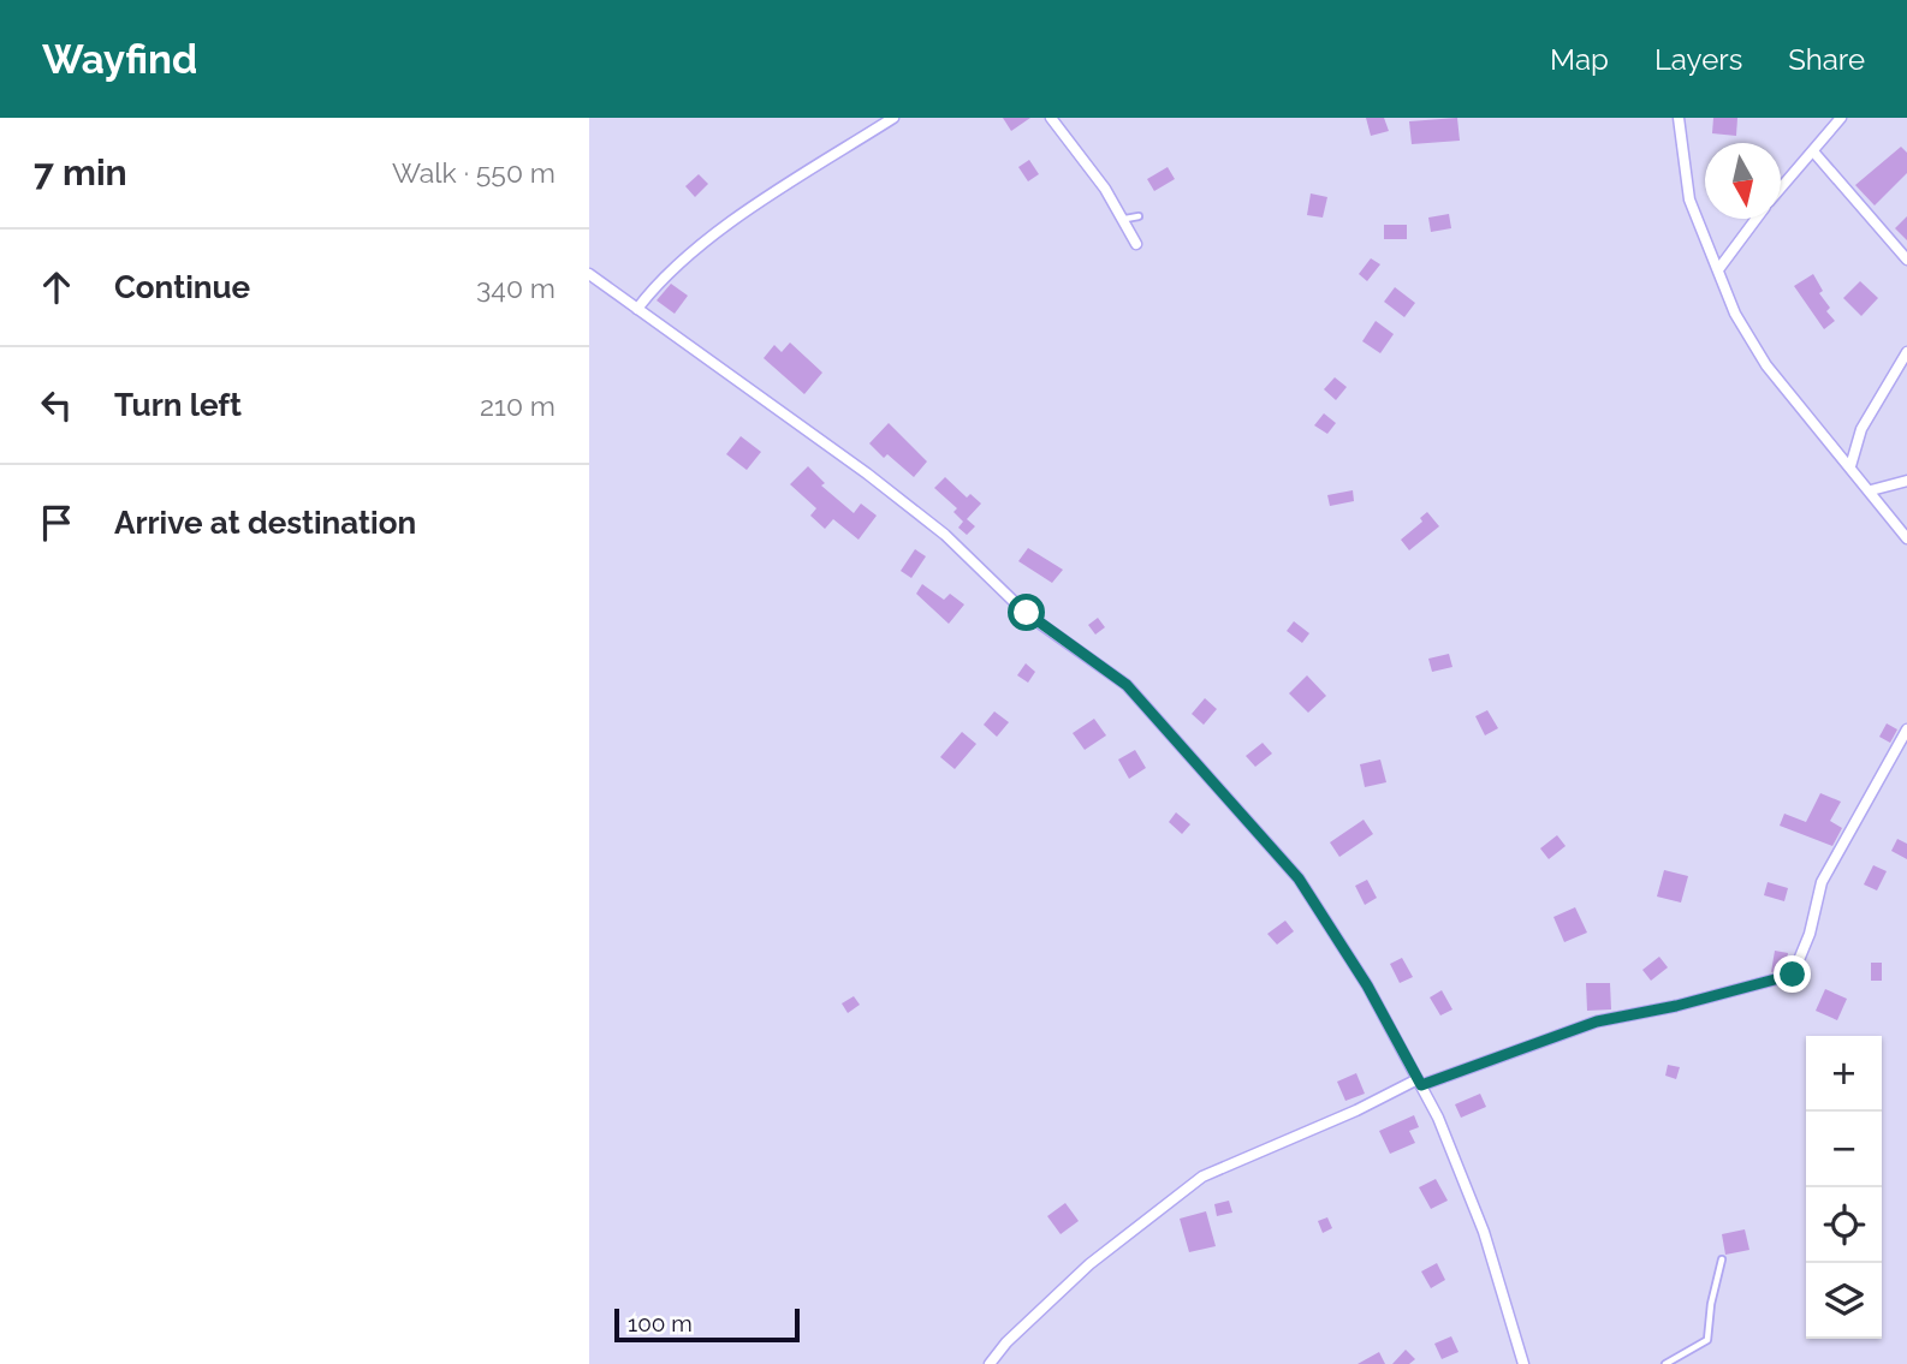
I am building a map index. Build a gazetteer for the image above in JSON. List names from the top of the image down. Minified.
{"scale_bar":"100 m","north":"bottom","page":{"header":"Wayfind","nav":["Map","Layers","Share"],"heading":["7 min","Walk · 550 m"],"list":[["Continue","340 m"],["Turn left","210 m"],"Arrive at destination"],"map_buttons":["+","−"],"scale":"100 m"}}
